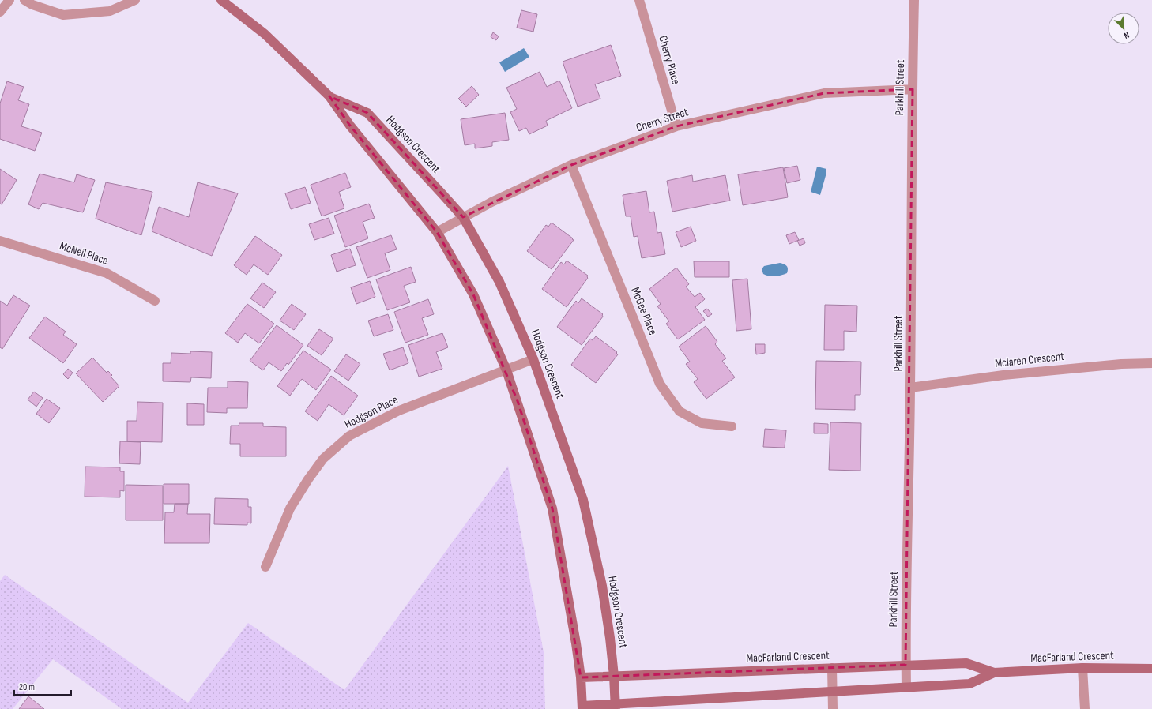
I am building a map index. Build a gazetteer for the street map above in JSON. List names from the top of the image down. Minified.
{"streets":{"street":["Cherry Place","Parkhill Street","Cherry Street","Hodgson Crescent","McNeil Place","McGee Place","Mclaren Crescent","Hodgson Place","MacFarland Crescent"]},"crossings":[["Cherry Place","Cherry Street"],["Parkhill Street","Cherry Street"],["Parkhill Street","Mclaren Crescent"],["Parkhill Street","MacFarland Crescent"],["Cherry Street","Hodgson Crescent"],["Cherry Street","McGee Place"],["Hodgson Crescent","Hodgson Place"],["Hodgson Crescent","MacFarland Crescent"]],"scale_bar":"20 m","north":"bottom right"}
